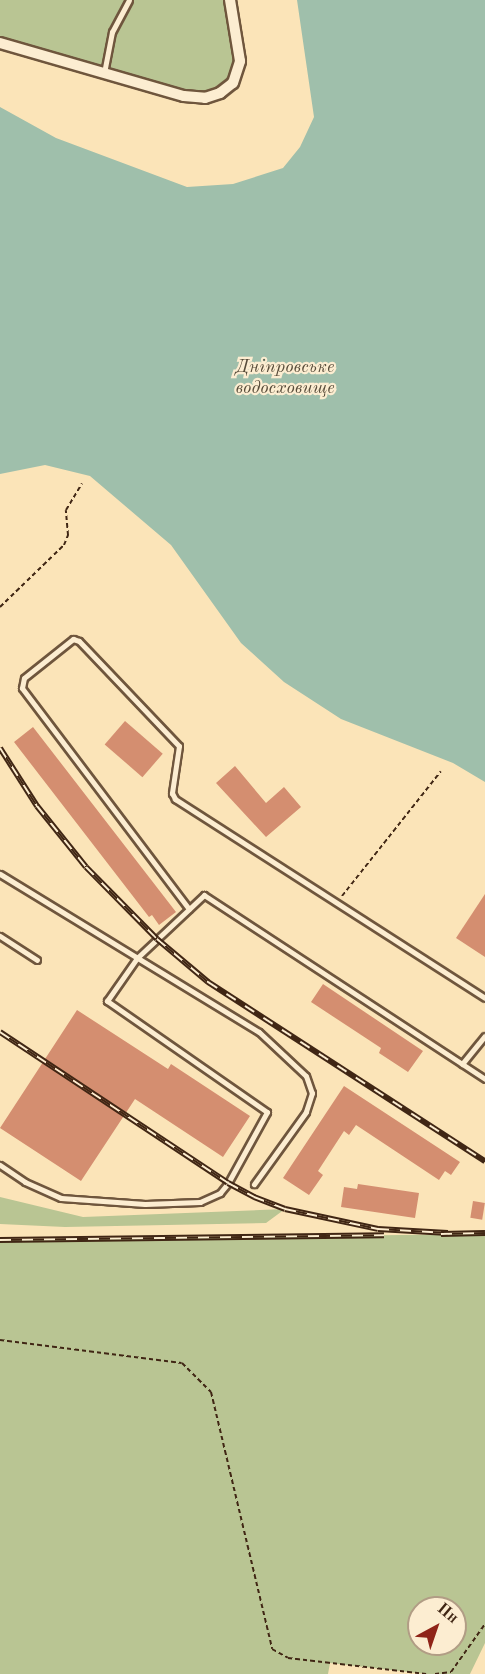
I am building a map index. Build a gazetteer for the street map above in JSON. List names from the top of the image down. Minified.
{"water":["Дніпровське водосховище"],"north":"top right"}
